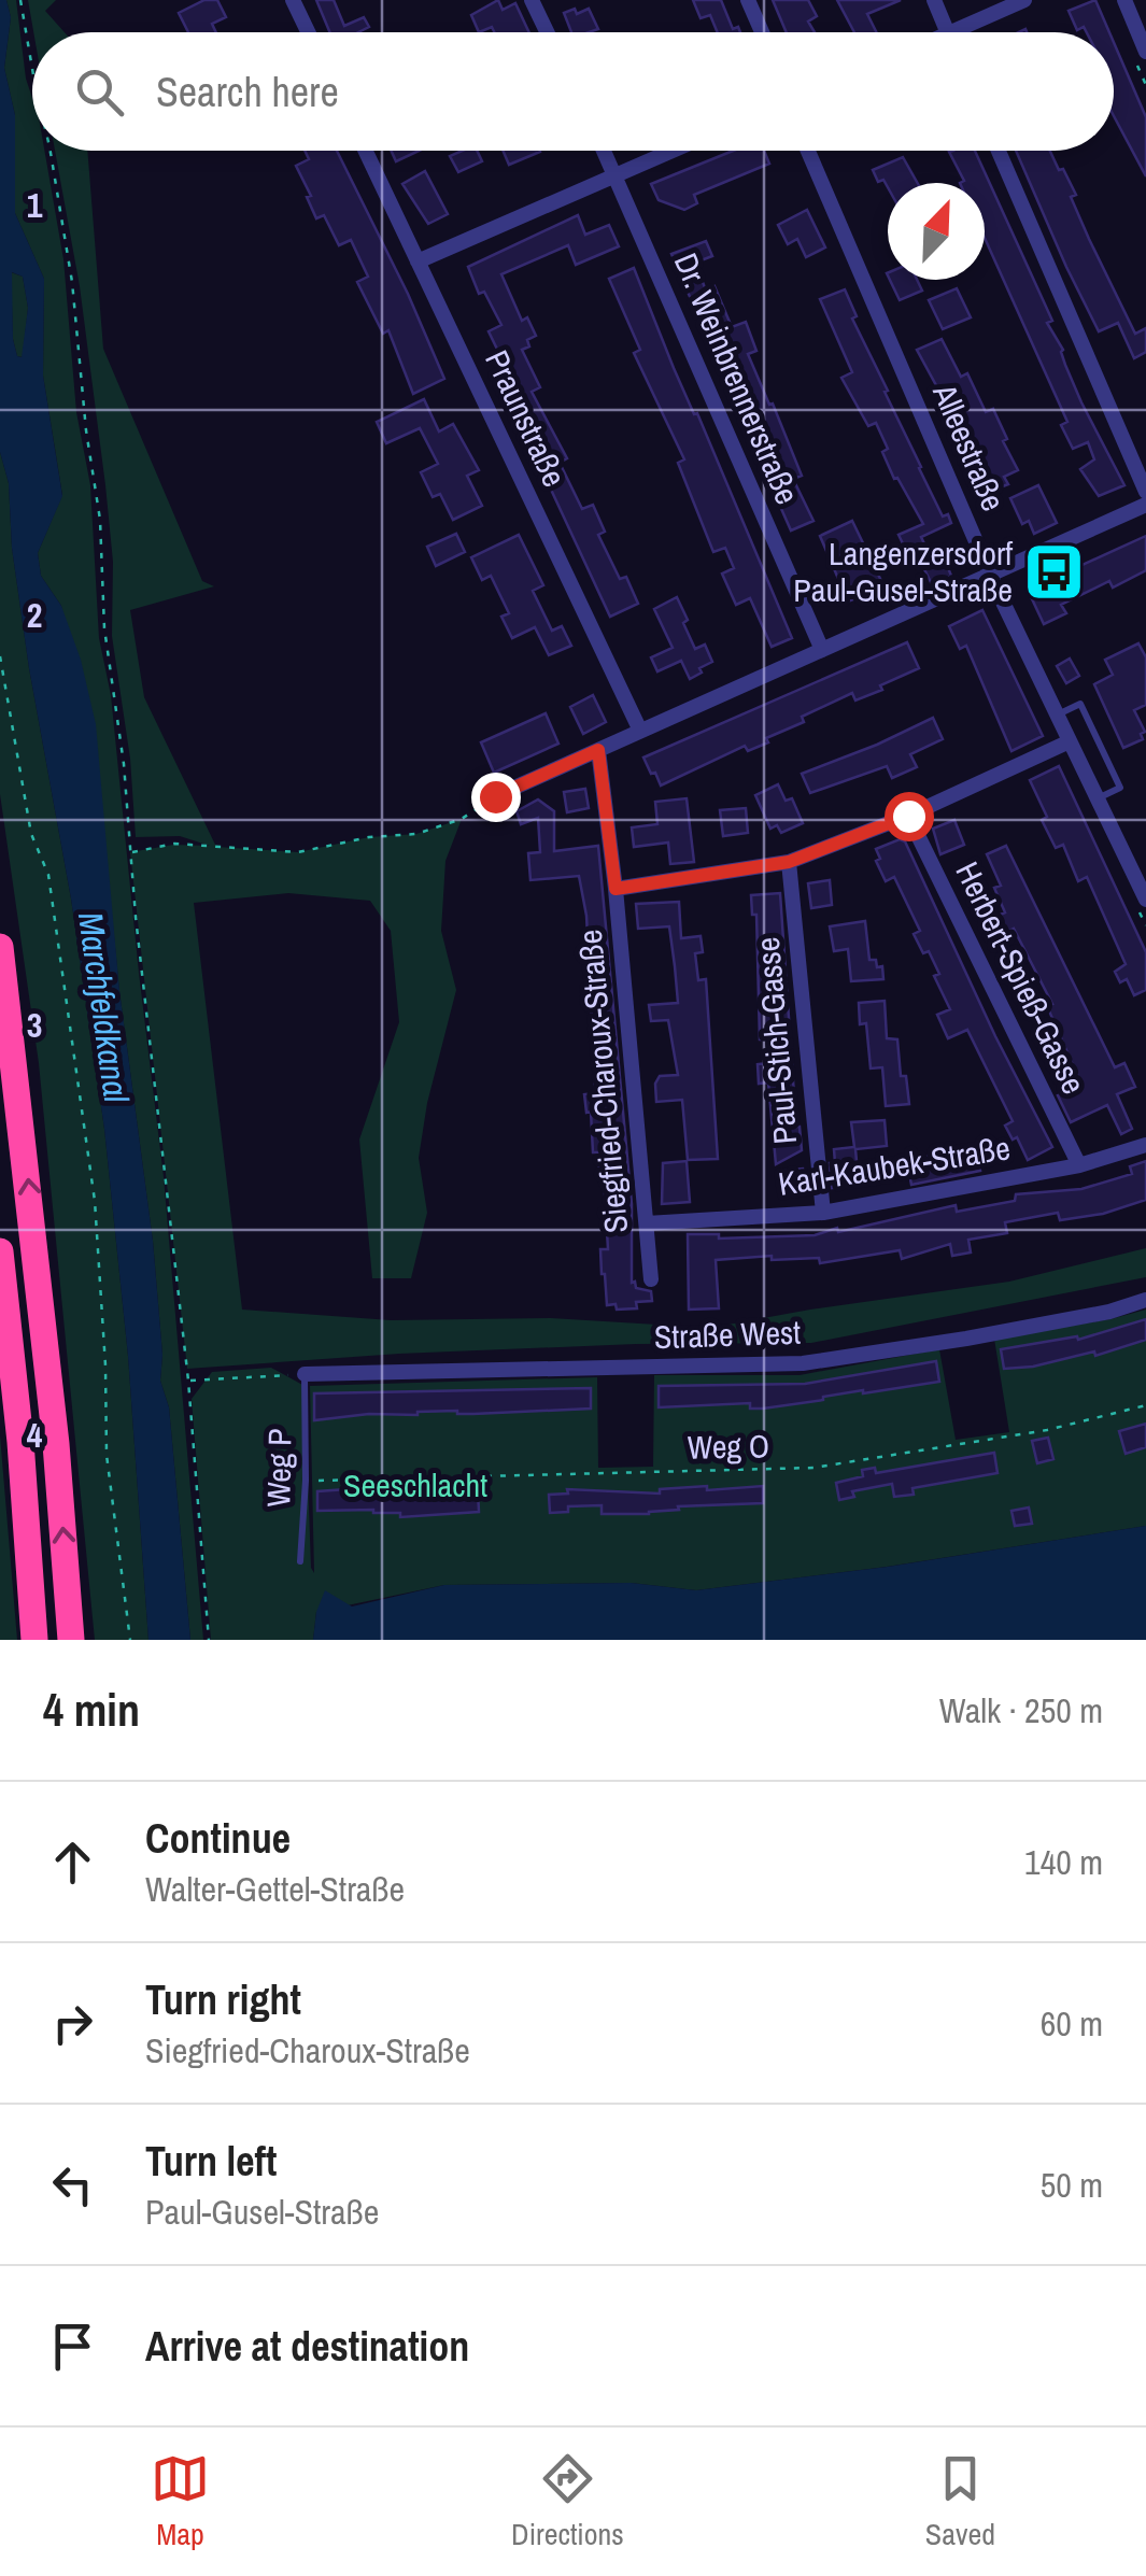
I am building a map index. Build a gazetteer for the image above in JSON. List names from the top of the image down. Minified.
{"streets":{"street":["Dr. Weinbrennerstraße","Praunstraße","Alleestraße","Herbert-Spieß-Gasse","Paul-Stich-Gasse","Siegfried-Charoux-Straße","Karl-Kaubek-Straße","Straße West"],"lane":["Weg P"],"path":["Weg O"]},"crossings":[["Herbert-Spieß-Gasse","Karl-Kaubek-Straße"],["Paul-Stich-Gasse","Karl-Kaubek-Straße"],["Siegfried-Charoux-Straße","Karl-Kaubek-Straße"],["Straße West","Weg P"],["Weg O","Weg P"]],"water":["Marchfeldkanal"],"parks":["Seeschlacht"],"places":{"bus stop":["Langenzersdorf Paul-Gusel-Straße"]},"north":"top right","page":{"search":"Search here","heading":["4 min","Walk · 250 m"],"list":[["Continue","Walter-Gettel-Straße","140 m"],["Turn right","Siegfried-Charoux-Straße","60 m"],["Turn left","Paul-Gusel-Straße","50 m"],"Arrive at destination"],"nav":["Map","Directions","Saved"]},"grid":{"rows":["1","2","3","4"]}}
